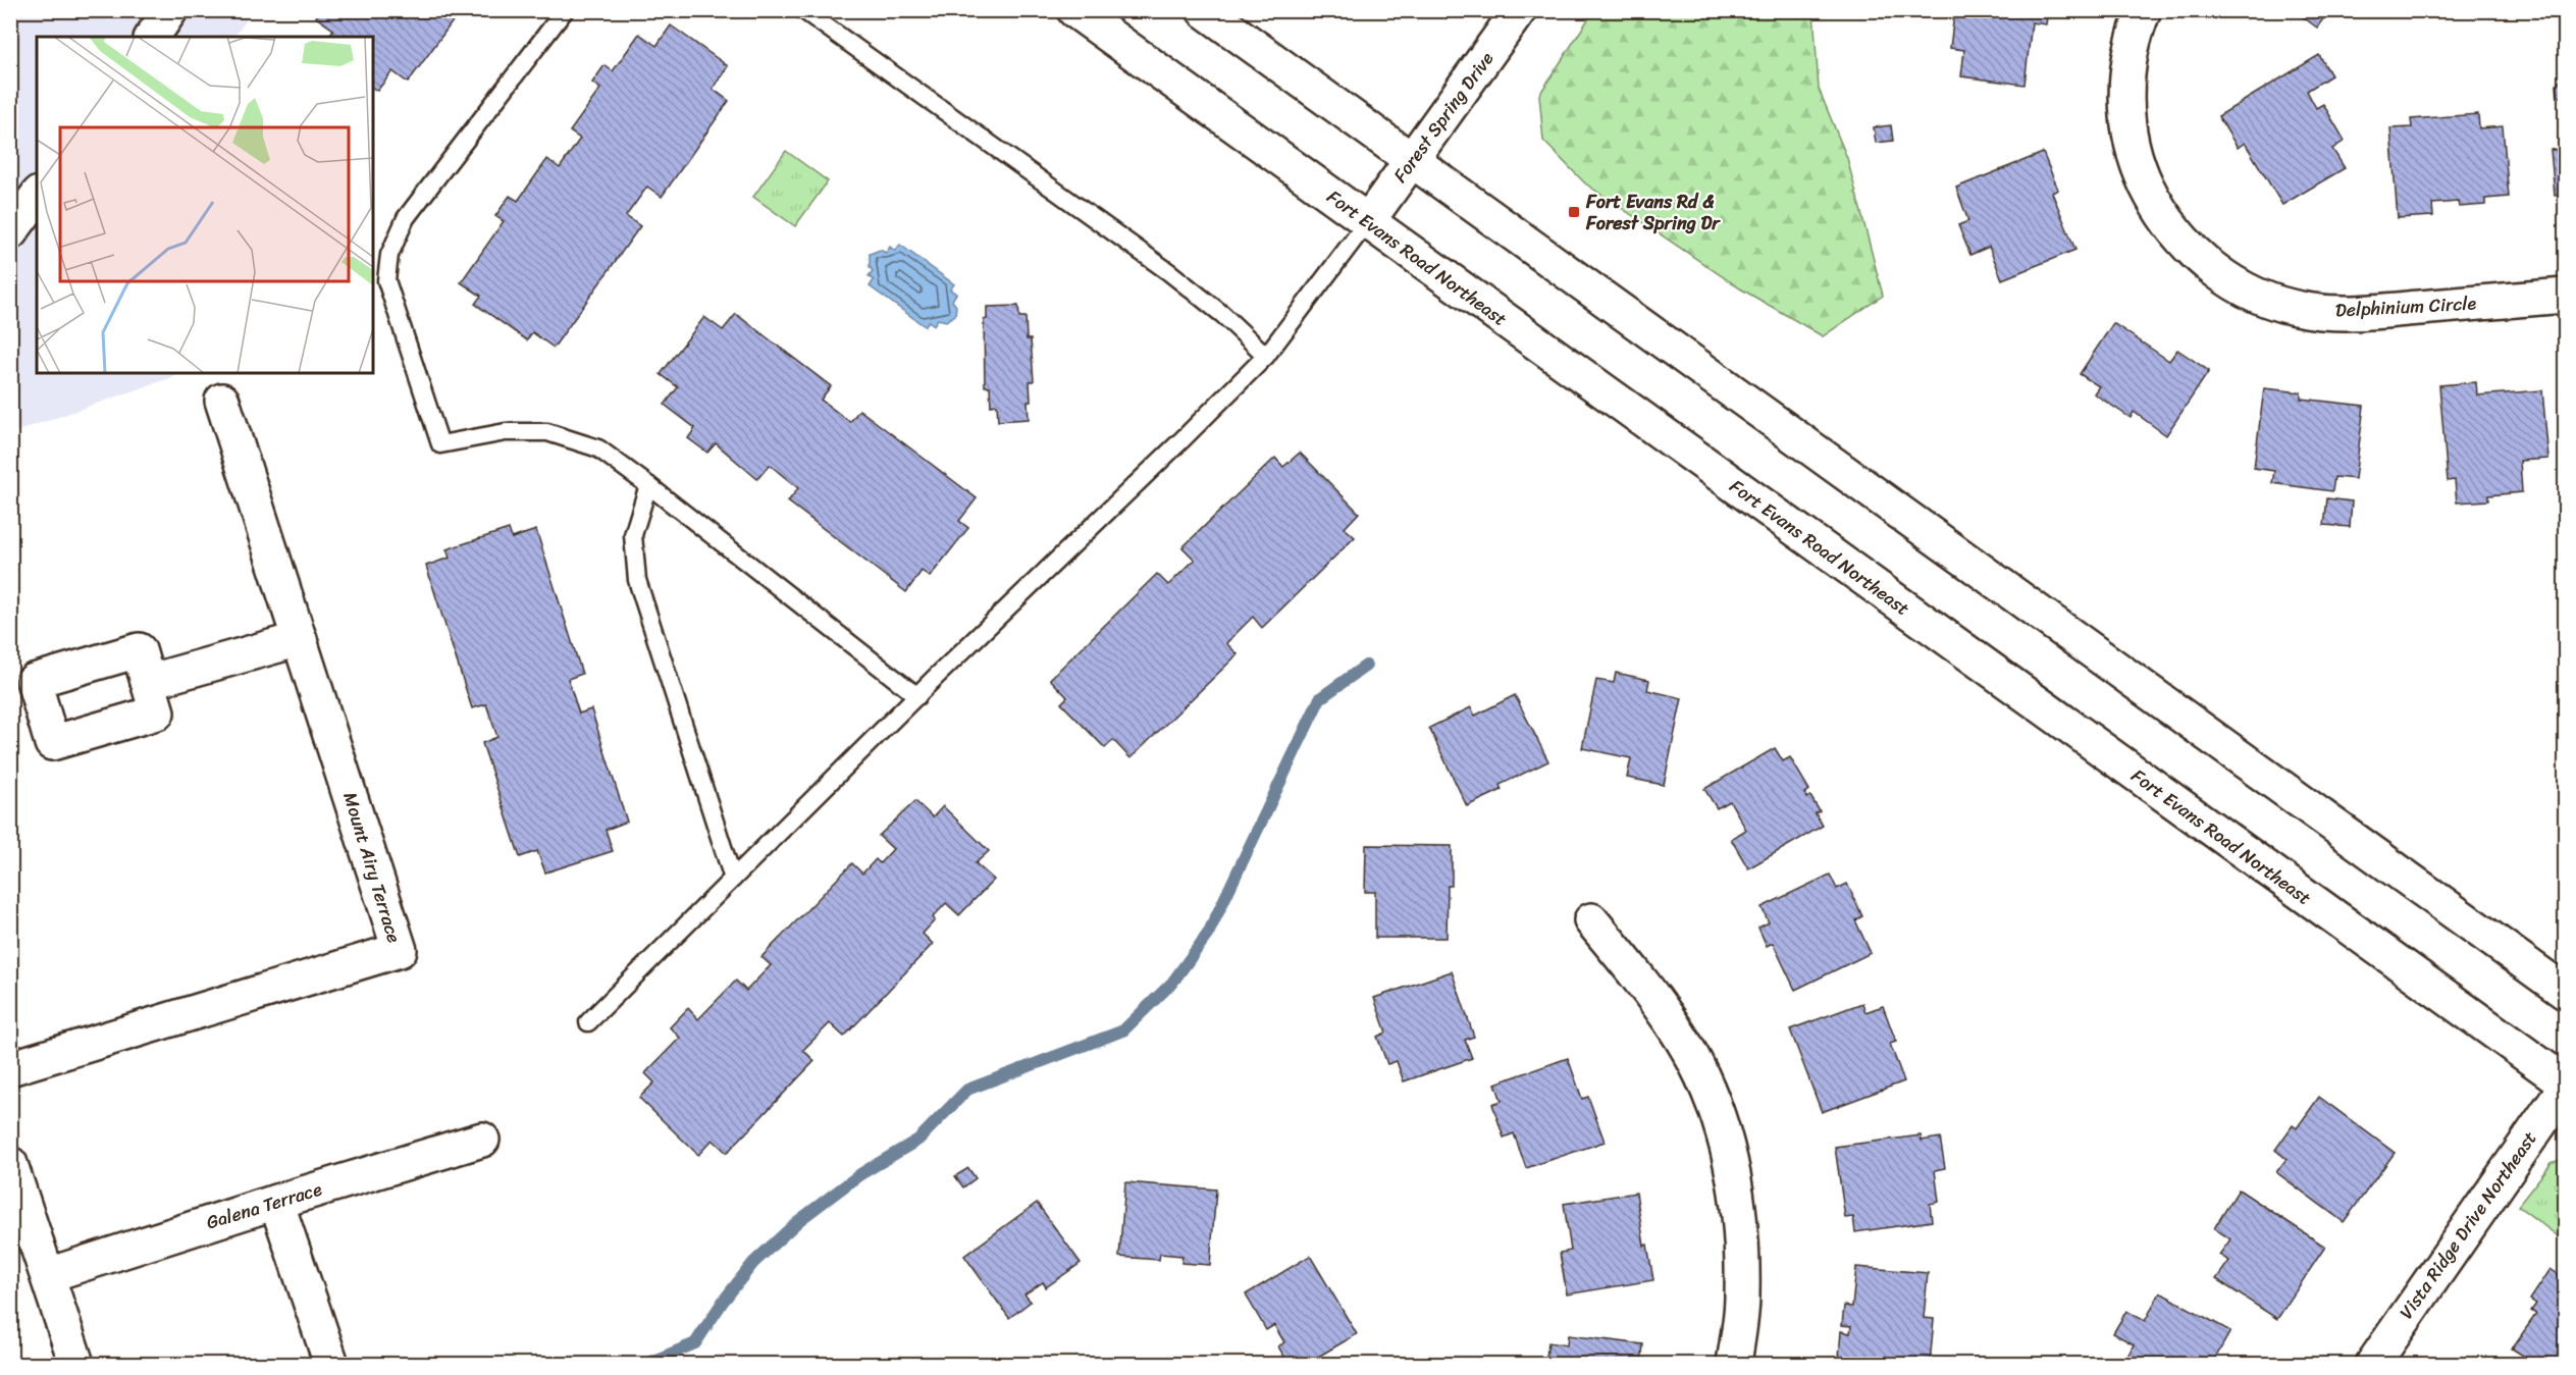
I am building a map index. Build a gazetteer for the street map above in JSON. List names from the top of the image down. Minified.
{"streets":{"street":["Forest Spring Drive","Fort Evans Road Northeast","Delphinium Circle","Mount Airy Terrace","Galena Terrace","Vista Ridge Drive Northeast"]},"crossings":[["Forest Spring Drive","Fort Evans Road Northeast"]],"places":{"transit":["Fort Evans Rd & Forest Spring Dr"]}}
